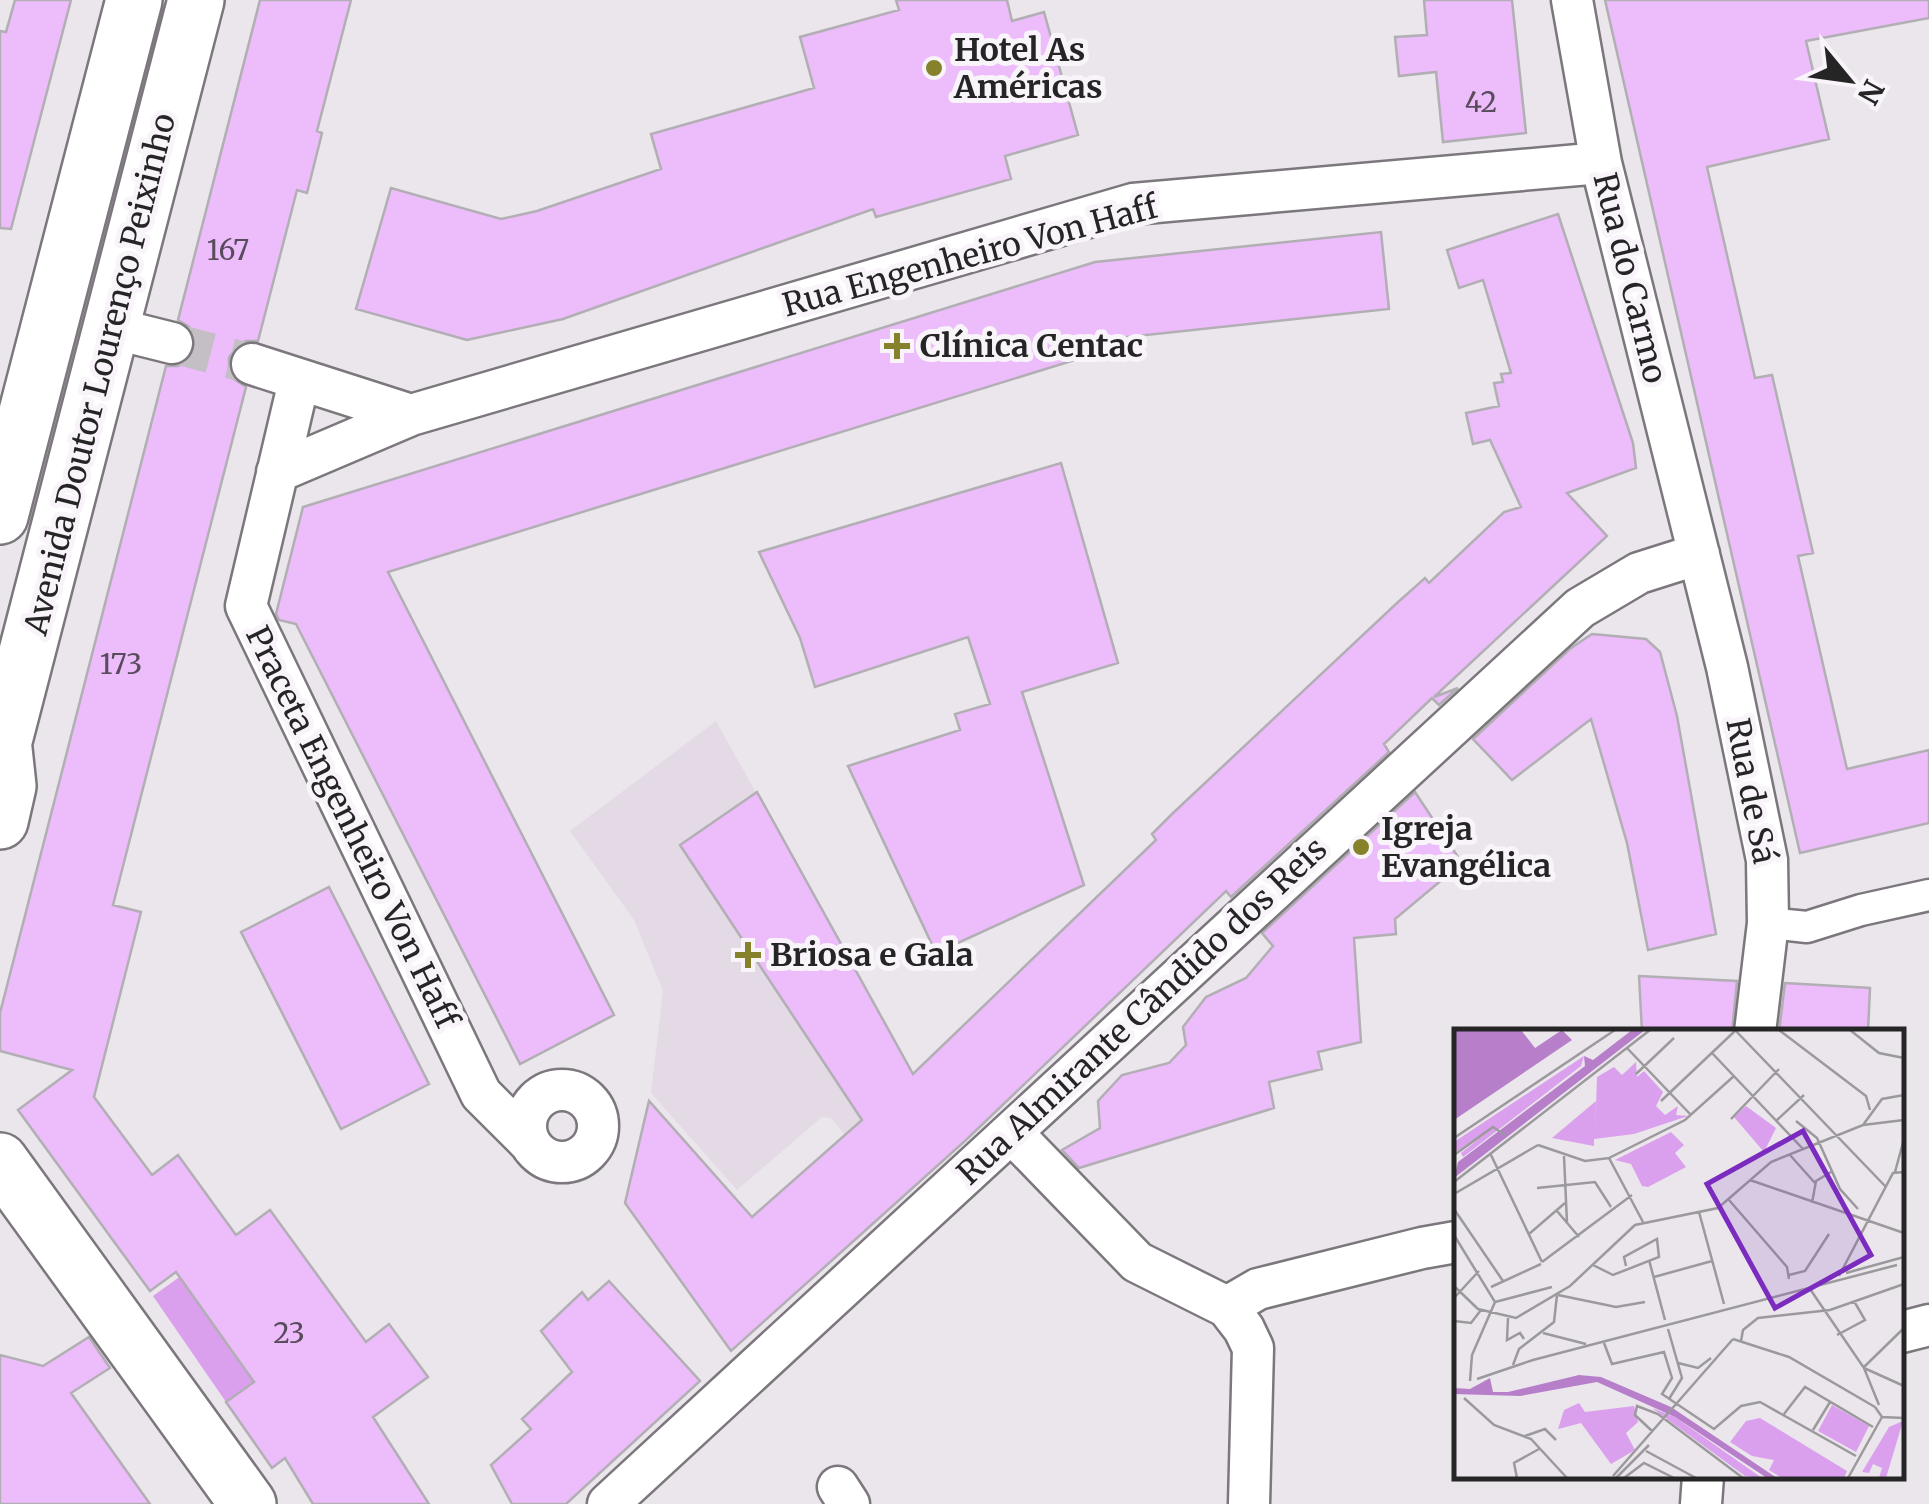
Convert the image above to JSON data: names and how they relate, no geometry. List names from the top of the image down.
{
  "streets": {
    "main road": ["Avenida Doutor Lourenço Peixinho"],
    "street": [
      "Rua Engenheiro Von Haff",
      "Rua do Carmo",
      "Rua de Sá",
      "Praceta Engenheiro Von Haff",
      "Rua Almirante Cândido dos Reis"
    ]
  },
  "crossings": [
    ["Rua Engenheiro Von Haff", "Rua do Carmo"],
    ["Rua Engenheiro Von Haff", "Praceta Engenheiro Von Haff"],
    ["Rua do Carmo", "Rua de Sá"],
    ["Rua do Carmo", "Rua Almirante Cândido dos Reis"],
    ["Rua de Sá", "Rua Almirante Cândido dos Reis"]
  ],
  "places": {
    "other": ["Hotel As Américas", "Igreja Evangélica"],
    "health": ["Clínica Centac", "Briosa e Gala"]
  },
  "house_numbers": [
    "42",
    "167",
    "173",
    "23"
  ],
  "north": "bottom right"
}
